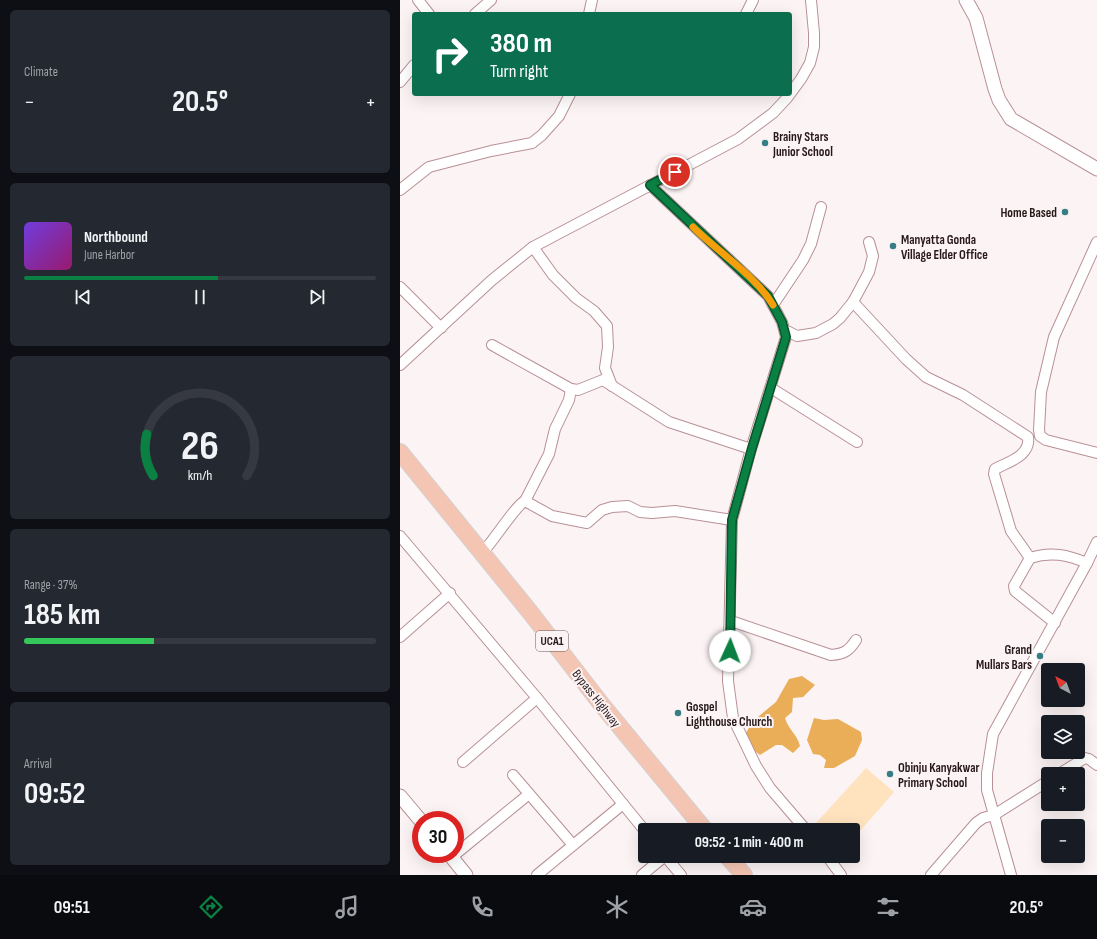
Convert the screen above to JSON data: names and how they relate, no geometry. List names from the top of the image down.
{
  "streets": {
    "main road": ["UCA1", "Bypass Highway"]
  },
  "places": [
    "Brainy Stars Junior School",
    "Home Based",
    "Manyatta Gonda Village Elder Office",
    "Grand Mullars Bars",
    "Gospel Lighthouse Church",
    "Obinju Kanyakwar Primary School"
  ],
  "north": "top left",
  "page": {
    "tile": [
      "Climate",
      ["Range · 37%", "185 km"],
      ["Arrival", "09:52"]
    ],
    "turn": ["380 m", "Turn right"],
    "heat": ["−", "20.5°", "+"],
    "song": ["Northbound", "June Harbor"],
    "map_buttons": ["+", "−"],
    "limit": "30",
    "trip": "09:52 · 1 min · 400 m",
    "tabs": ["09:51", "20.5°"],
    "gauge": ["26", "km/h"]
  }
}
